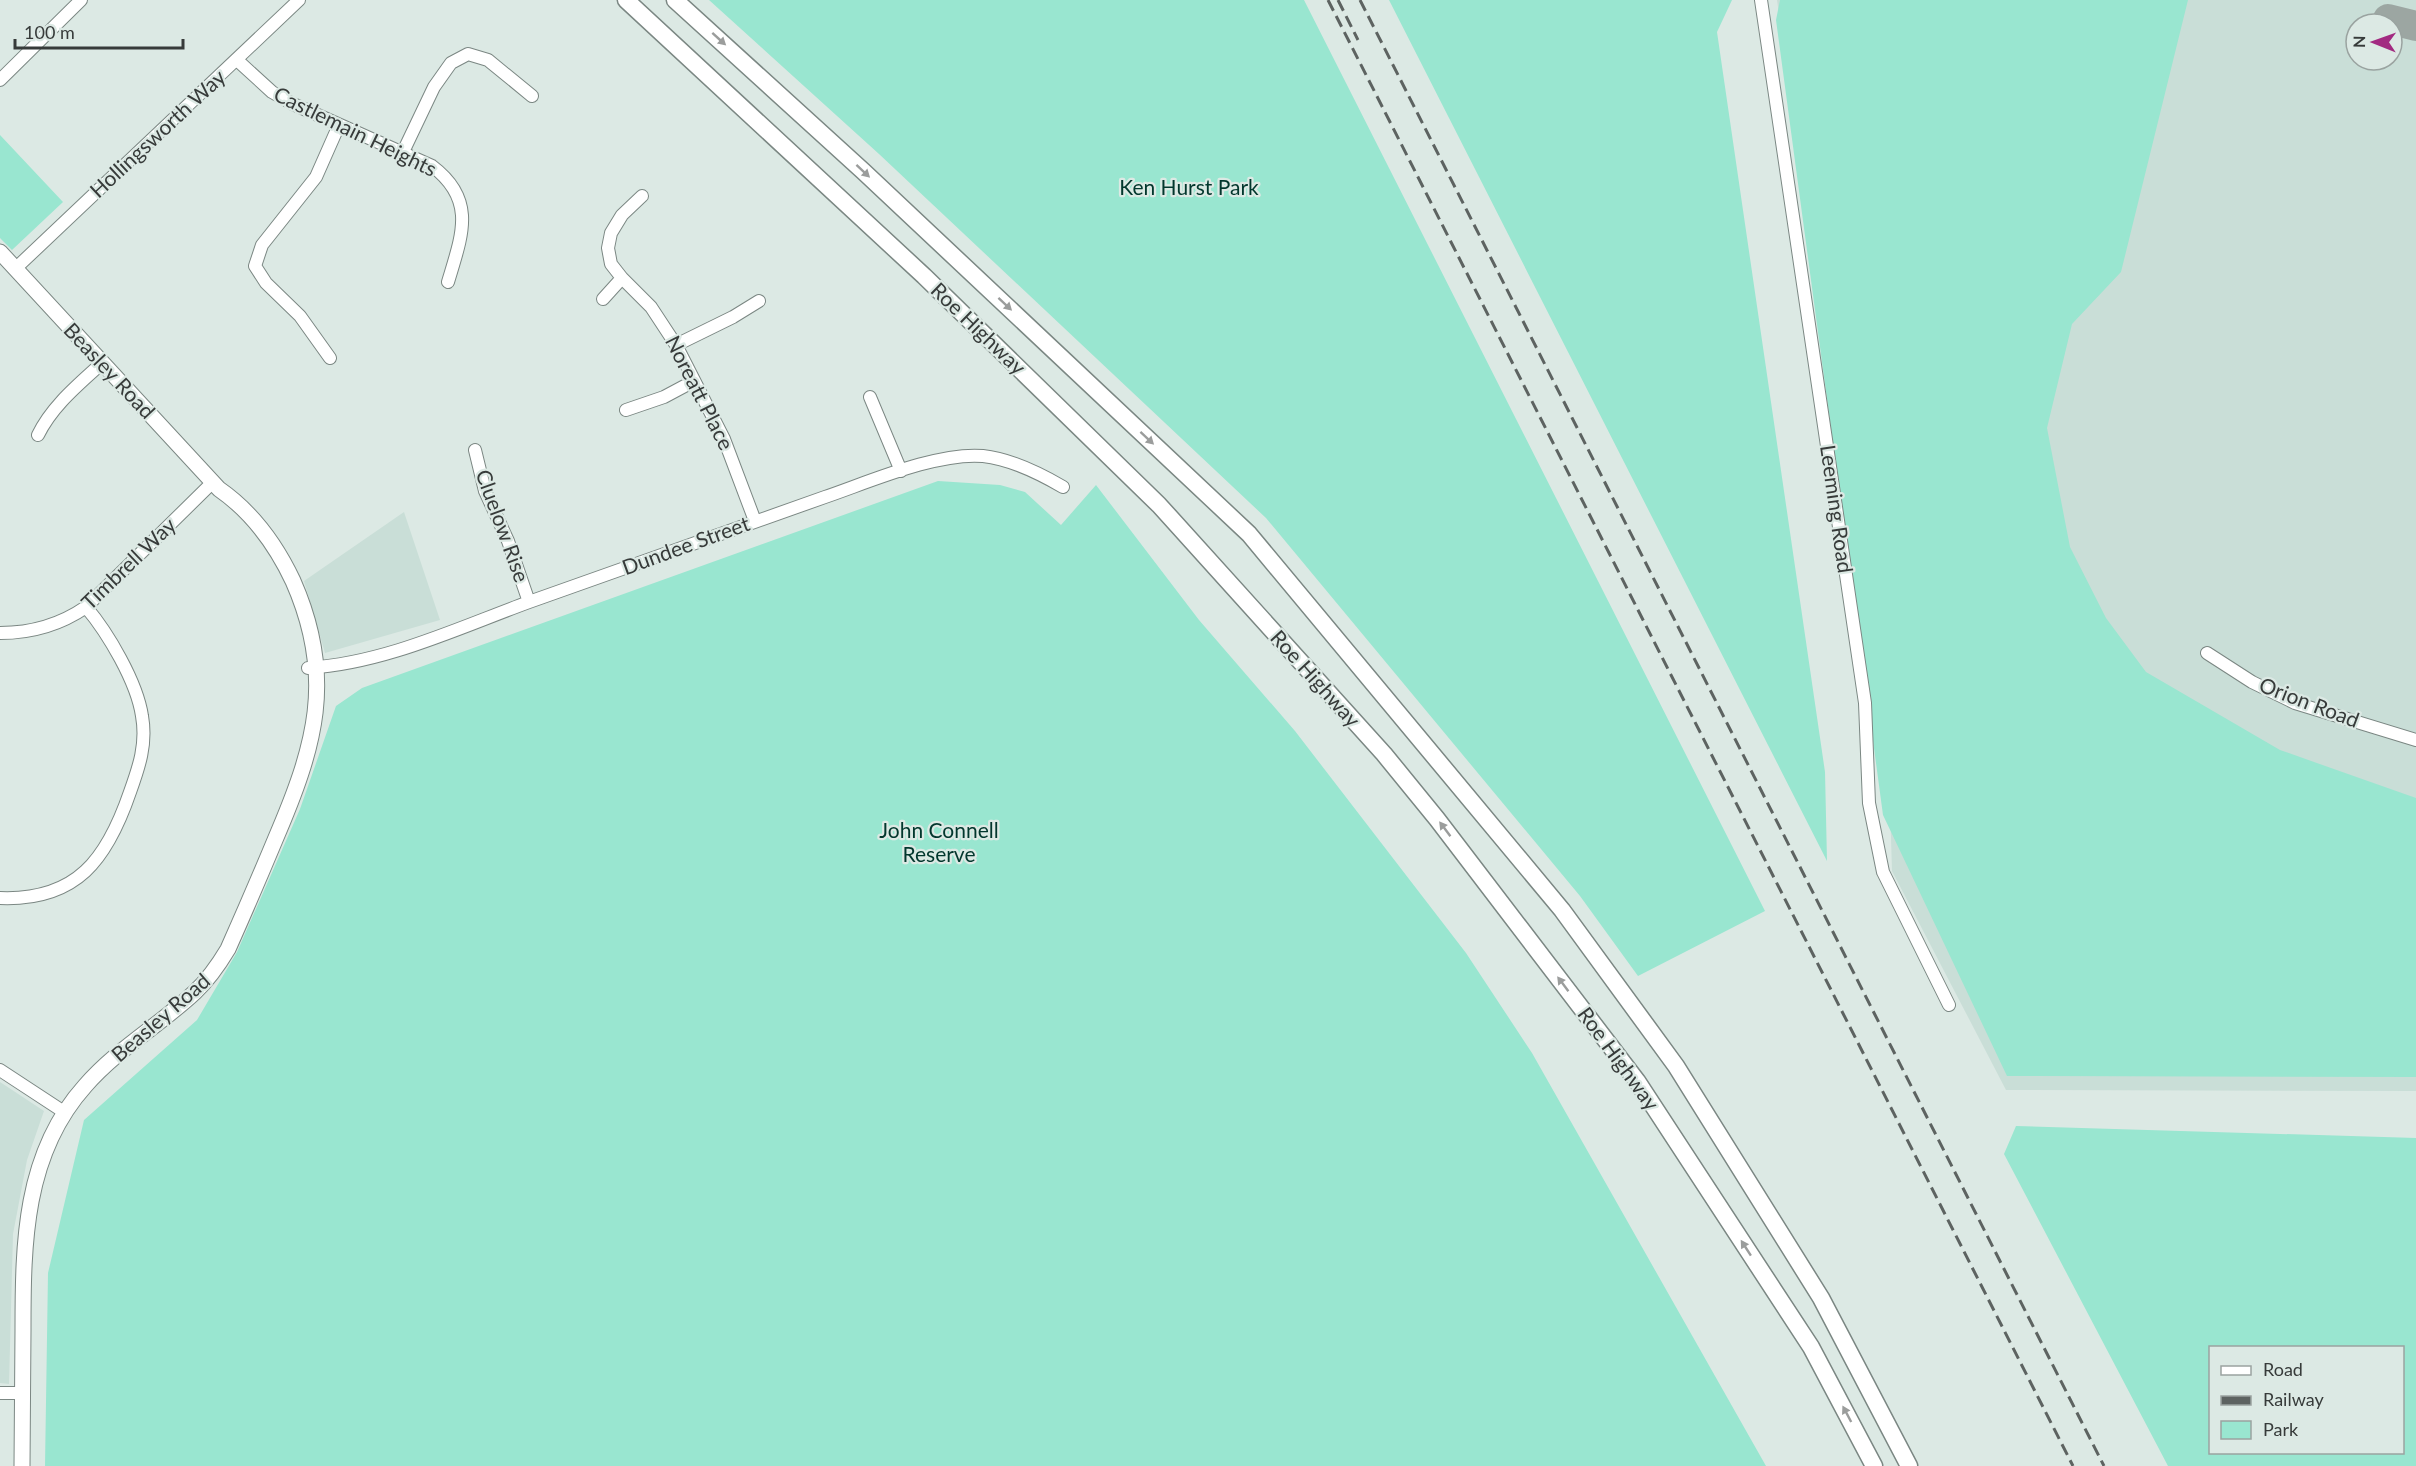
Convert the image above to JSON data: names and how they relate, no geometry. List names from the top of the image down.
{
  "streets": {
    "highway": ["Roe Highway"],
    "main road": ["Beasley Road"],
    "street": [
      "Castlemain Heights",
      "Hollingsworth Way",
      "Noreatt Place",
      "Leeming Road",
      "Cluelow Rise",
      "Dundee Street",
      "Timbrell Way",
      "Orion Road"
    ]
  },
  "crossings": [
    ["Castlemain Heights", "Hollingsworth Way"],
    ["Hollingsworth Way", "Beasley Road"],
    ["Beasley Road", "Dundee Street"],
    ["Beasley Road", "Timbrell Way"],
    ["Noreatt Place", "Dundee Street"],
    ["Cluelow Rise", "Dundee Street"]
  ],
  "parks": ["Ken Hurst Park", "John Connell Reserve"],
  "legend": ["Road", "Railway", "Park"],
  "scale_bar": "100 m",
  "north": "left"
}
